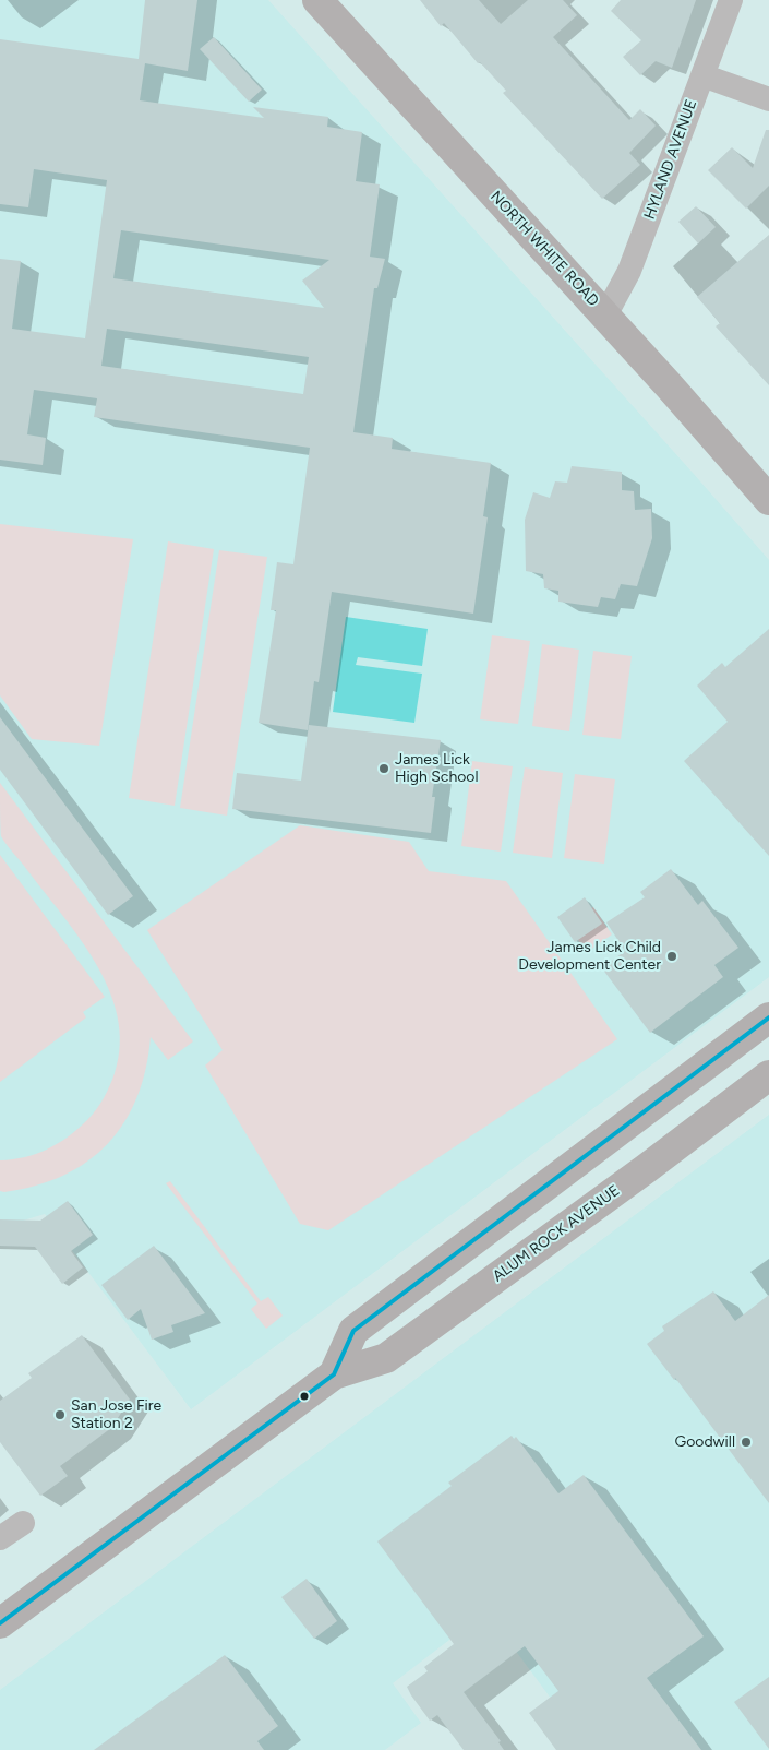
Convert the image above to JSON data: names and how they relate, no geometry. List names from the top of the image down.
{
  "streets": {
    "main road": ["NORTH WHITE ROAD", "ALUM ROCK AVENUE"],
    "street": ["HYLAND AVENUE"]
  },
  "crossings": [
    ["HYLAND AVENUE", "NORTH WHITE ROAD"]
  ],
  "places": [
    "James Lick High School",
    "James Lick Child Development Center",
    "San Jose Fire Station 2",
    "Goodwill"
  ]
}
